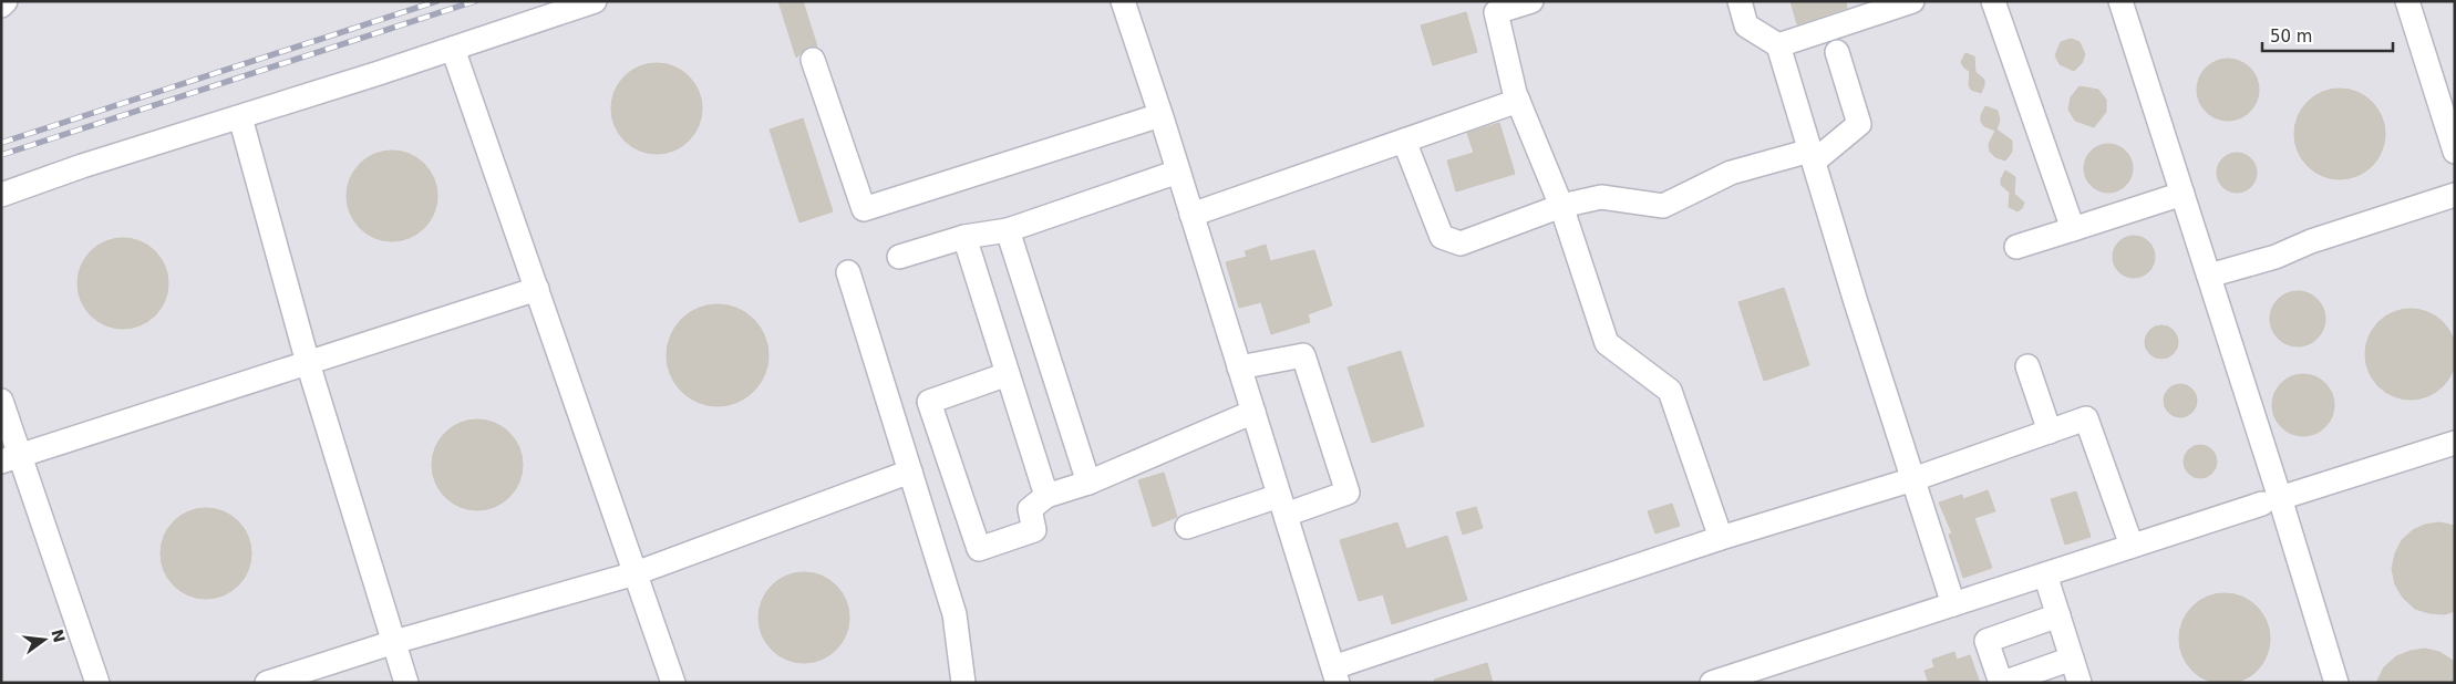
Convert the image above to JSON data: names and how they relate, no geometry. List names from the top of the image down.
{
  "scale_bar": "50 m",
  "north": "right"
}
